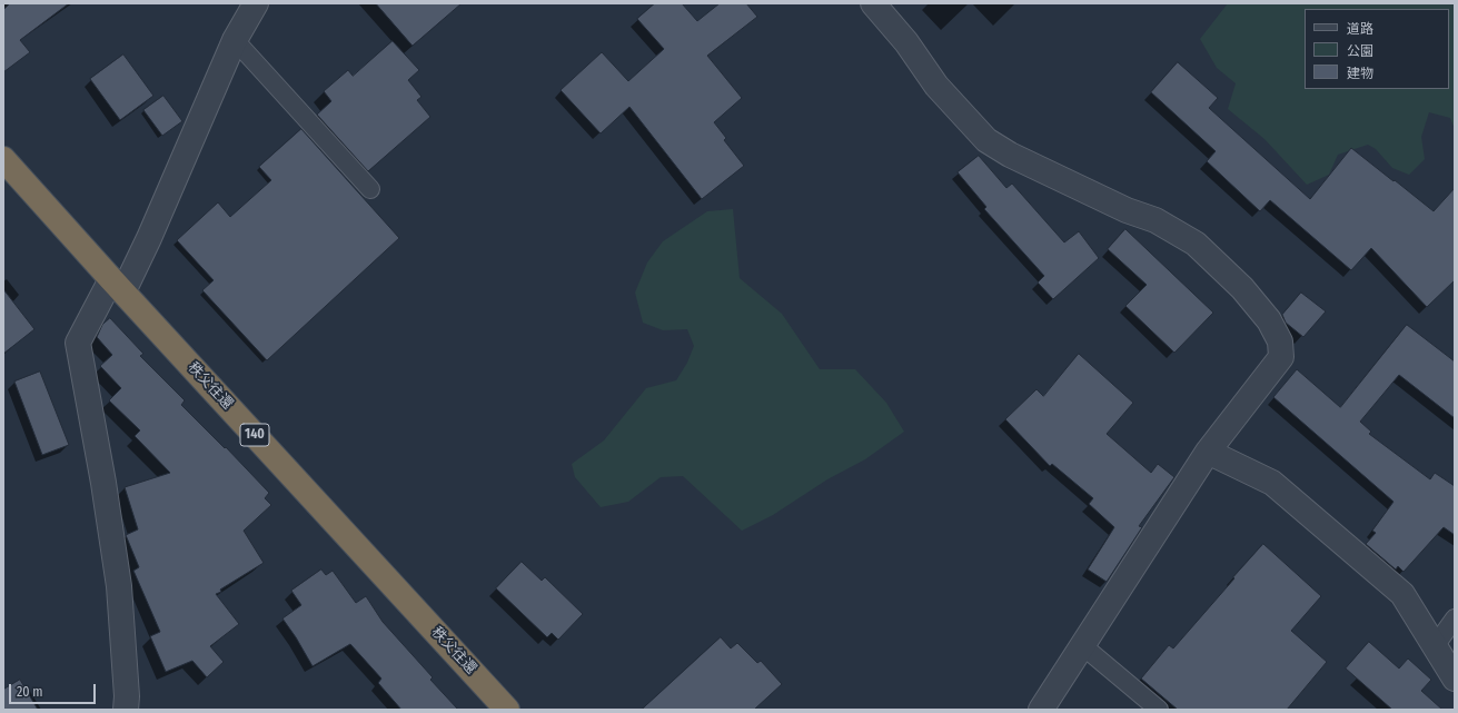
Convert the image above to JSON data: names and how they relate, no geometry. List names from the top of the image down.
{
  "streets": {
    "highway": ["秩父往還", "140"]
  },
  "legend": ["道路", "公園", "建物"],
  "scale_bar": "20 m"
}
